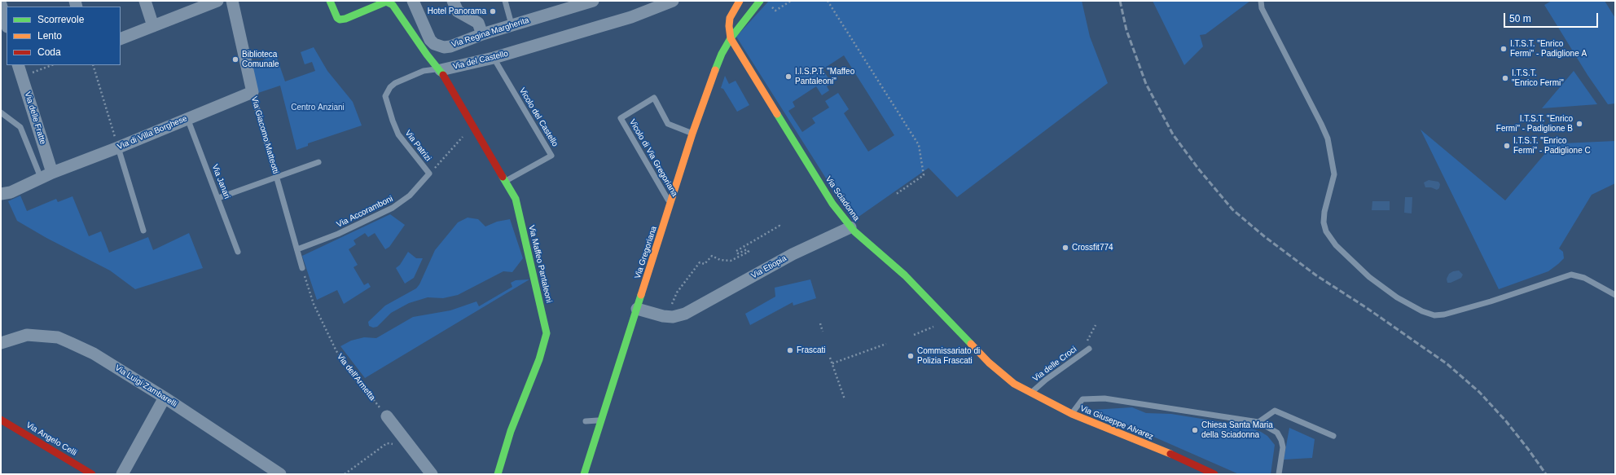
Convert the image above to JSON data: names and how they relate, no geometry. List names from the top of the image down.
{
  "streets": {
    "street": [
      "Via Regina Margherita",
      "Via del Castello",
      "Via delle Fratte",
      "Via di Villa Borghese",
      "Via Giacomo Matteotti",
      "Via Sciadonna",
      "Via Gregoriana",
      "Via Maffeo Pantaleoni",
      "Via Etiopia",
      "Via Luigi Zambarelli",
      "Via Giuseppe Alvarez",
      "Via Angelo Celli"
    ],
    "lane": [
      "Vicolo del Castello",
      "Via Patrizi",
      "Vicolo di Via Gregoriana",
      "Via Janari",
      "Via Accoramboni",
      "Via delle Croci"
    ],
    "path": ["Via dell'Armetta"]
  },
  "crossings": [
    ["Via del Castello", "Vicolo del Castello"],
    ["Via del Castello", "Via Patrizi"],
    ["Via del Castello", "Via Maffeo Pantaleoni"],
    ["Vicolo del Castello", "Via Maffeo Pantaleoni"],
    ["Via delle Fratte", "Via di Villa Borghese"],
    ["Via di Villa Borghese", "Via Giacomo Matteotti"],
    ["Via di Villa Borghese", "Via Janari"],
    ["Via Giacomo Matteotti", "Via Accoramboni"],
    ["Via Giacomo Matteotti", "Via dell'Armetta"],
    ["Via Patrizi", "Via Accoramboni"],
    ["Via Patrizi", "Via Maffeo Pantaleoni"],
    ["Vicolo di Via Gregoriana", "Via Gregoriana"],
    ["Via Sciadonna", "Via Gregoriana"],
    ["Via Sciadonna", "Via Etiopia"],
    ["Via Sciadonna", "Via Giuseppe Alvarez"],
    ["Via Gregoriana", "Via Etiopia"],
    ["Via delle Croci", "Via Giuseppe Alvarez"]
  ],
  "parks": ["Centro Anziani"],
  "places": [
    "Hotel Panorama",
    "I.T.S.T. \"Enrico Fermi\" - Padiglione A",
    "Biblioteca Comunale",
    "I.I.S.P.T. \"Maffeo Pantaleoni\"",
    "I.T.S.T. \"Enrico Fermi\"",
    "I.T.S.T. \"Enrico Fermi\" - Padiglione B",
    "I.T.S.T. \"Enrico Fermi\" - Padiglione C",
    "Crossfit774",
    "Frascati",
    "Commissariato di Polizia Frascati",
    "Chiesa Santa Maria della Sciadonna"
  ],
  "legend": ["Scorrevole", "Lento", "Coda"],
  "scale_bar": "50 m"
}
